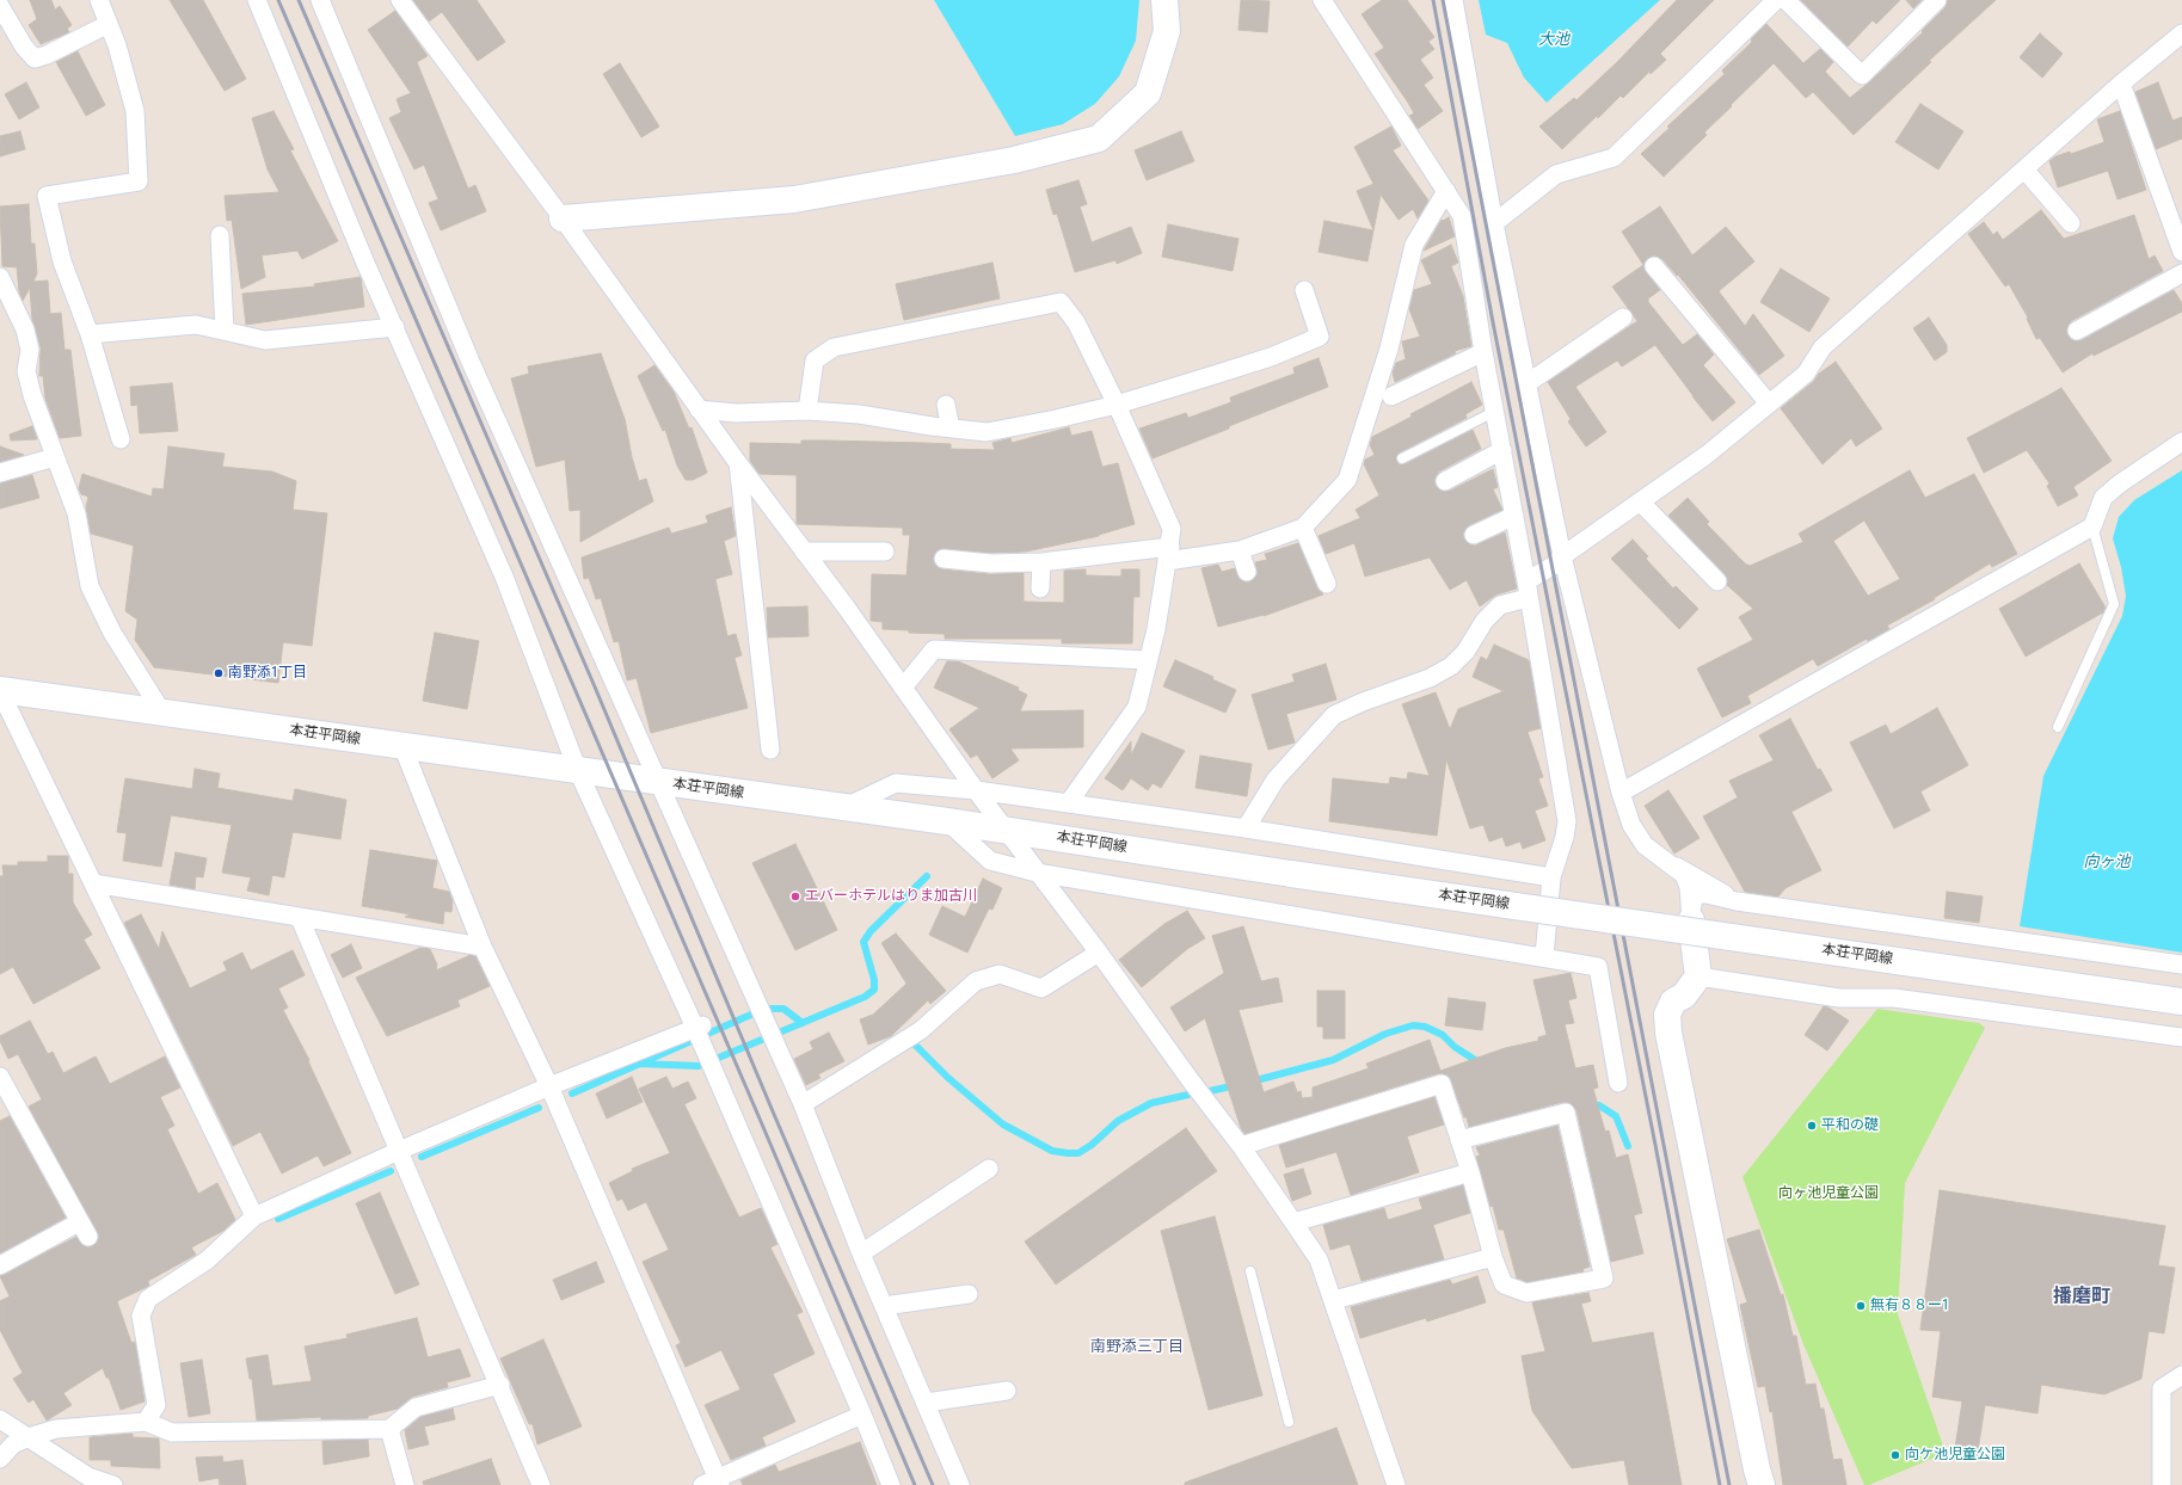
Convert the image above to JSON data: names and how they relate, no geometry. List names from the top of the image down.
{
  "streets": {
    "main road": ["本荘平岡線"]
  },
  "districts": ["播磨町", "南野添三丁目"],
  "water": ["大池", "向ヶ池"],
  "parks": ["向ヶ池児童公園"],
  "places": [
    "南野添1丁目",
    "エバーホテルはりま加古川",
    "平和の礎",
    "無有８８ー1",
    "向ケ池児童公園"
  ]
}
